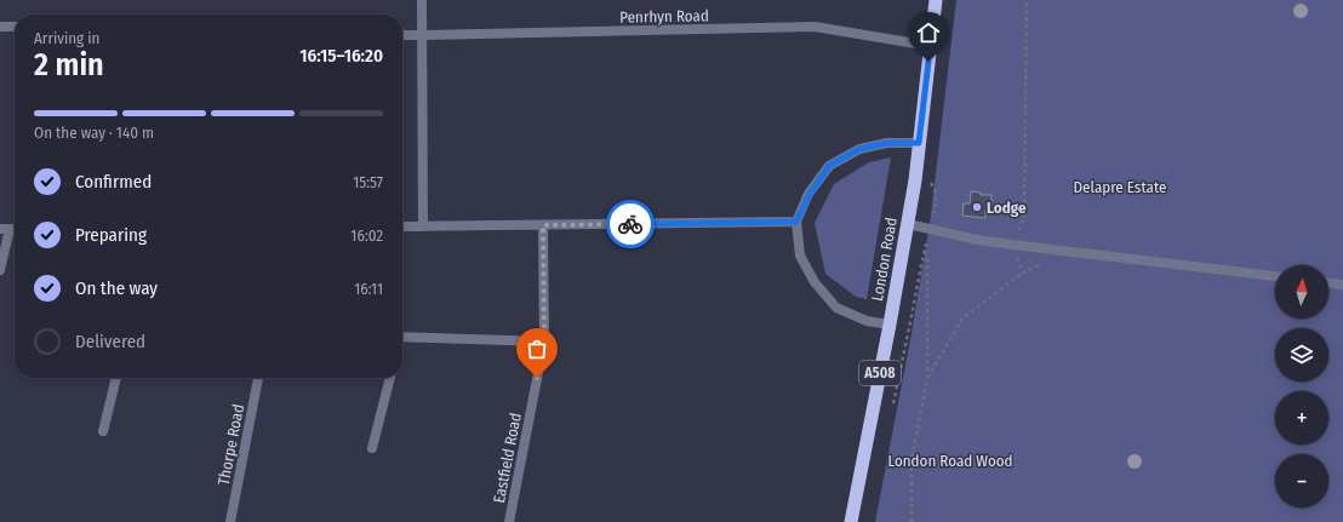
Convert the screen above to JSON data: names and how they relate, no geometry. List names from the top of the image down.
{
  "streets": {
    "highway": ["London Road", "A508"],
    "street": ["Penrhyn Road", "Thorpe Road", "Eastfield Road"]
  },
  "crossings": [
    ["Penrhyn Road", "London Road"]
  ],
  "parks": ["Delapre Estate", "London Road Wood"],
  "places": ["Lodge"],
  "north": "top",
  "page": {
    "heading": ["2 min", "Arriving in", "16:15–16:20"],
    "bar": "On the way · 140 m",
    "list": [
      ["Confirmed", "15:57"],
      ["Preparing", "16:02"],
      ["On the way", "16:11"],
      "Delivered"
    ],
    "map_buttons": ["+", "−"]
  }
}
